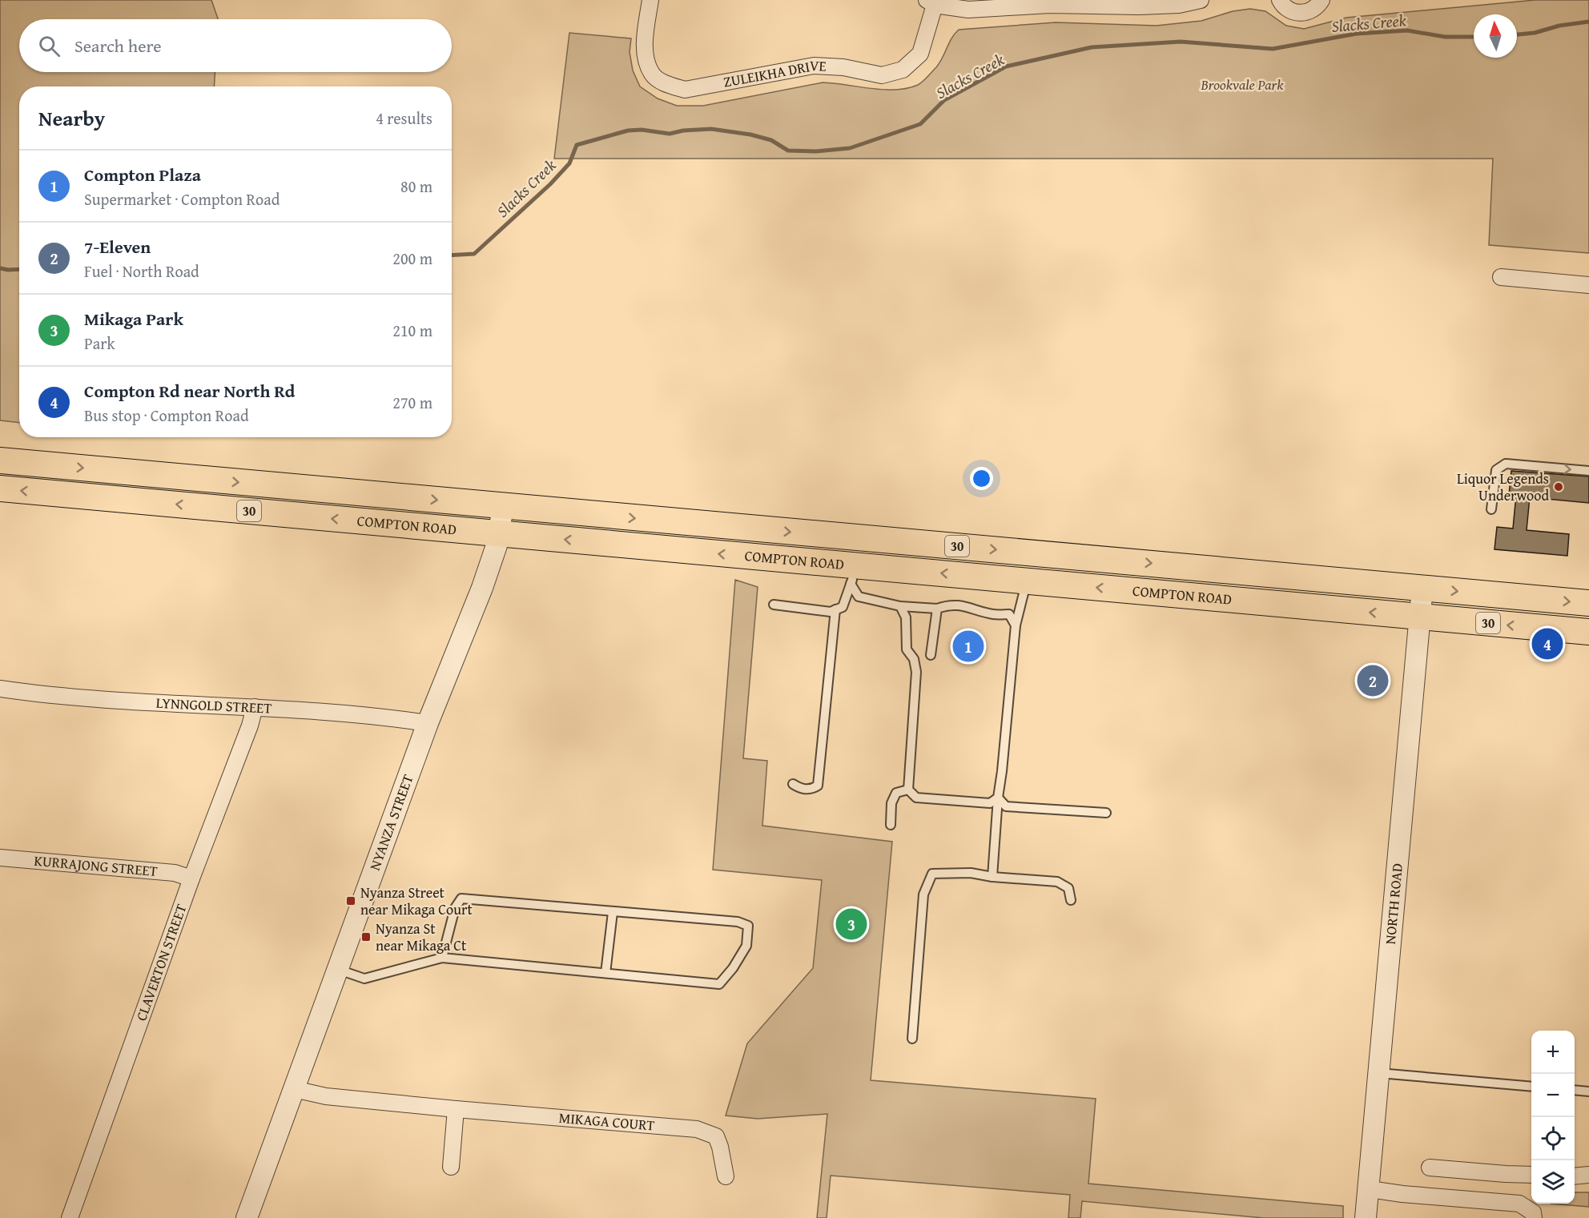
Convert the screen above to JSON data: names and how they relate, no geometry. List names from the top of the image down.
{
  "streets": {
    "main road": ["30", "COMPTON ROAD"],
    "street": [
      "ZULEIKHA DRIVE",
      "LYNNGOLD STREET",
      "NYANZA STREET",
      "KURRAJONG STREET",
      "NORTH ROAD",
      "CLAVERTON STREET",
      "MIKAGA COURT"
    ]
  },
  "crossings": [
    ["COMPTON ROAD", "NYANZA STREET"],
    ["COMPTON ROAD", "NORTH ROAD"],
    ["LYNNGOLD STREET", "NYANZA STREET"],
    ["LYNNGOLD STREET", "CLAVERTON STREET"],
    ["NYANZA STREET", "MIKAGA COURT"],
    ["KURRAJONG STREET", "CLAVERTON STREET"]
  ],
  "water": ["Slacks Creek"],
  "parks": ["Brookvale Park"],
  "places": {
    "other": ["Liquor Legends Underwood"],
    "transit": ["Nyanza Street near Mikaga Court", "Nyanza St near Mikaga Ct"]
  },
  "north": "top",
  "page": {
    "search": "Search here",
    "heading": ["Nearby", "4 results"],
    "list": [
      {
        "mark": "1",
        "name": "Compton Plaza",
        "note": "Supermarket · Compton Road",
        "value": "80 m"
      },
      {
        "mark": "2",
        "name": "7-Eleven",
        "note": "Fuel · North Road",
        "value": "200 m"
      },
      {
        "mark": "3",
        "name": "Mikaga Park",
        "note": "Park",
        "value": "210 m"
      },
      {
        "mark": "4",
        "name": "Compton Rd near North Rd",
        "note": "Bus stop · Compton Road",
        "value": "270 m"
      }
    ],
    "pins": [
      "4",
      "1",
      "2",
      "3"
    ],
    "map_buttons": ["+", "−"]
  }
}
